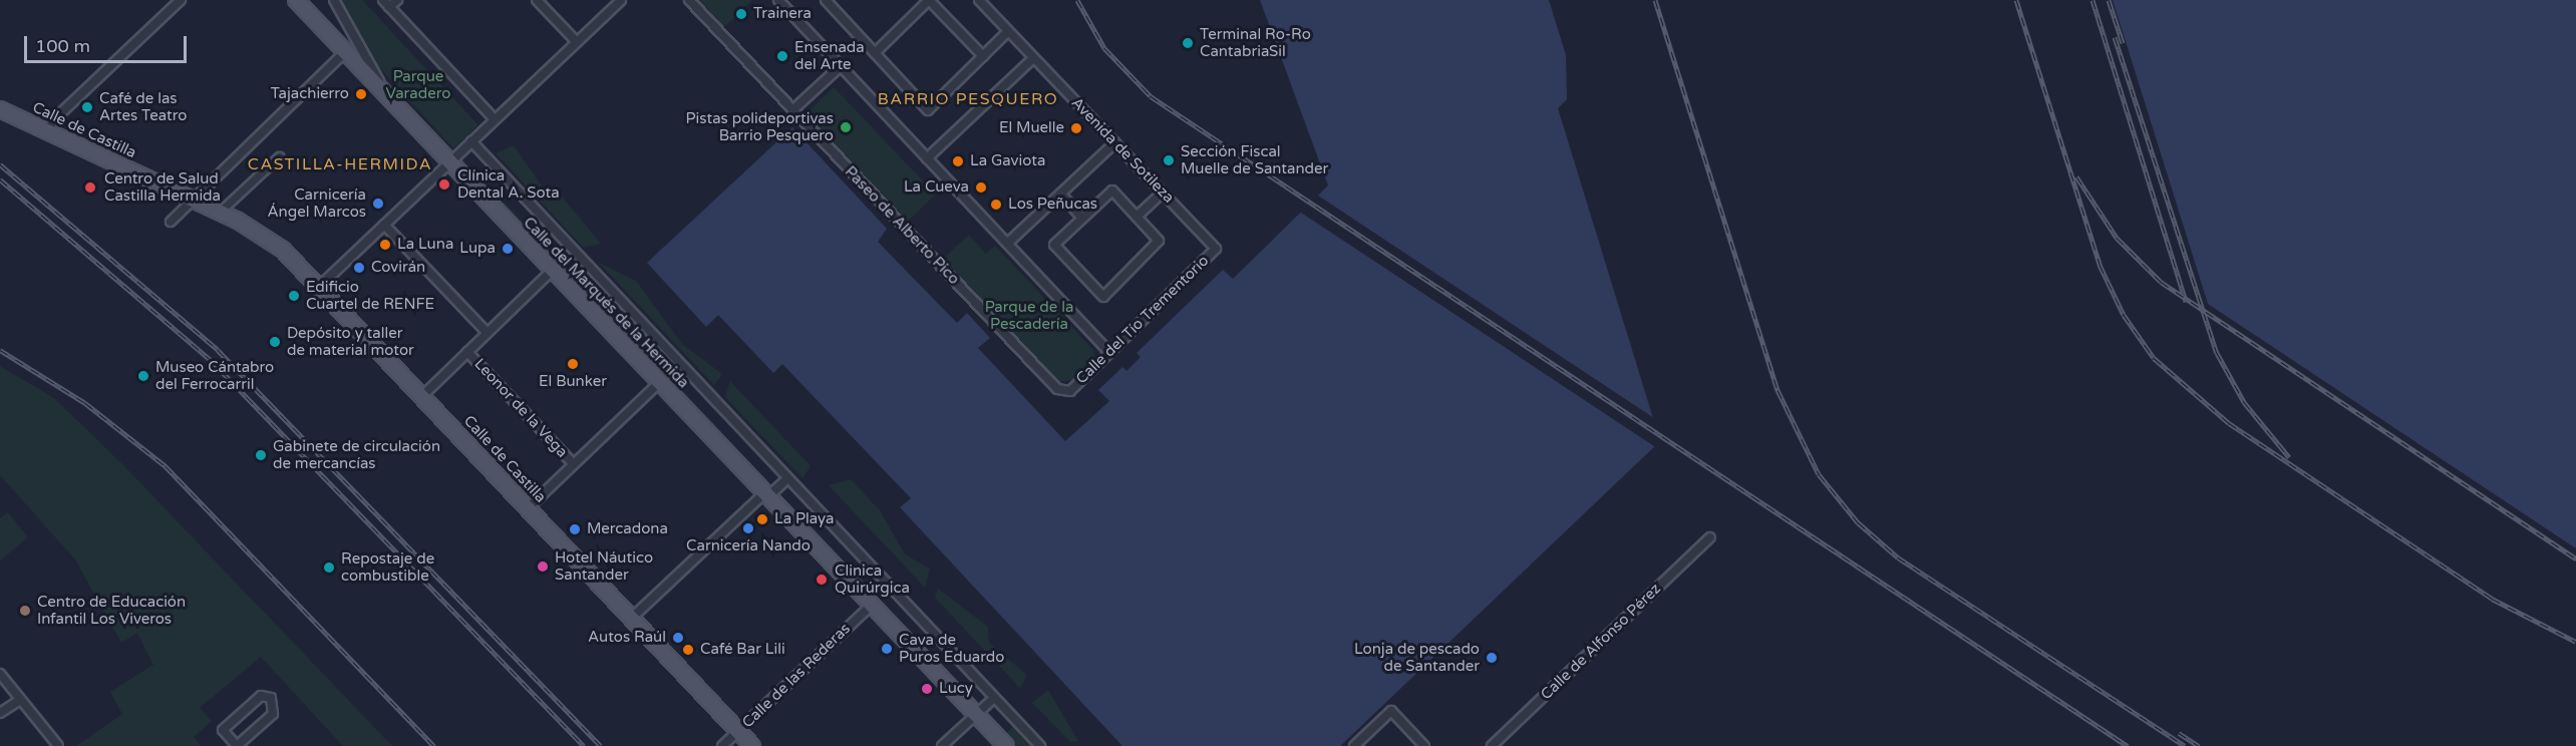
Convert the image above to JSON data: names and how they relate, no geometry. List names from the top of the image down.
{
  "streets": {
    "main road": ["Calle de Castilla", "Calle del Marqués de la Hermida"],
    "street": [
      "Avenida de Sotileza",
      "Paseo de Alberto Pico",
      "Calle del Tío Trementorio",
      "Leonor de la Vega",
      "Calle de Alfonso Pérez",
      "Calle de las Rederas"
    ]
  },
  "crossings": [
    ["Calle de Castilla", "Calle de las Rederas"],
    ["Avenida de Sotileza", "Calle del Tío Trementorio"],
    ["Paseo de Alberto Pico", "Calle del Tío Trementorio"],
    ["Calle del Marqués de la Hermida", "Calle de las Rederas"]
  ],
  "districts": ["BARRIO PESQUERO", "CASTILLA-HERMIDA"],
  "parks": ["Parque Varadero", "Parque de la Pescadería"],
  "places": [
    "Trainera",
    "Terminal Ro-Ro CantabriaSil",
    "Ensenada del Arte",
    "Tajachierro",
    "Café de las Artes Teatro",
    "Pistas polideportivas Barrio Pesquero",
    "El Muelle",
    "Sección Fiscal Muelle de Santander",
    "La Gaviota",
    "Clínica Dental A. Sota",
    "Centro de Salud Castilla Hermida",
    "La Cueva",
    "Carnicería Ángel Marcos",
    "Los Peñucas",
    "La Luna",
    "Lupa",
    "Covirán",
    "Edificio Cuartel de RENFE",
    "Depósito y taller de material motor",
    "El Bunker",
    "Museo Cántabro del Ferrocarril",
    "Gabinete de circulación de mercancías",
    "La Playa",
    "Carnicería Nando",
    "Mercadona",
    "Hotel Náutico Santander",
    "Repostaje de combustible",
    "Clinica Quirúrgica",
    "Centro de Educación Infantil Los Viveros",
    "Autos Raúl",
    "Cava de Puros Eduardo",
    "Café Bar Lili",
    "Lonja de pescado de Santander",
    "Lucy"
  ],
  "scale_bar": "100 m"
}
